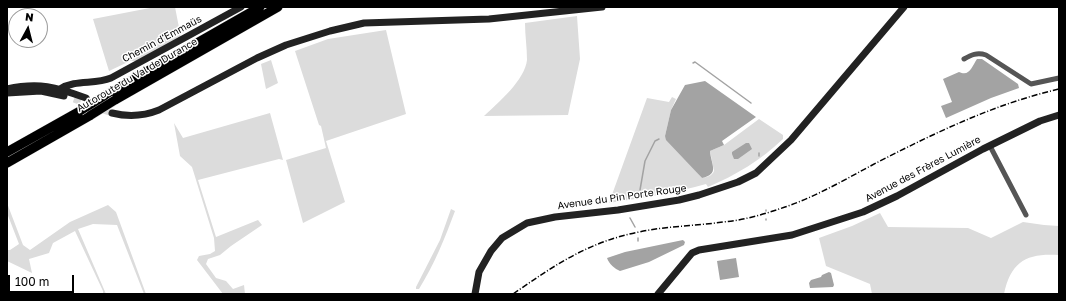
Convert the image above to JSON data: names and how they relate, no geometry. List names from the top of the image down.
{
  "streets": {
    "highway": ["Autoroute du Val de Durance"],
    "main road": ["Chemin d'Emmaüs", "Avenue des Frères Lumière", "Avenue du Pin Porte Rouge"]
  },
  "scale_bar": "100 m",
  "north": "top"
}
